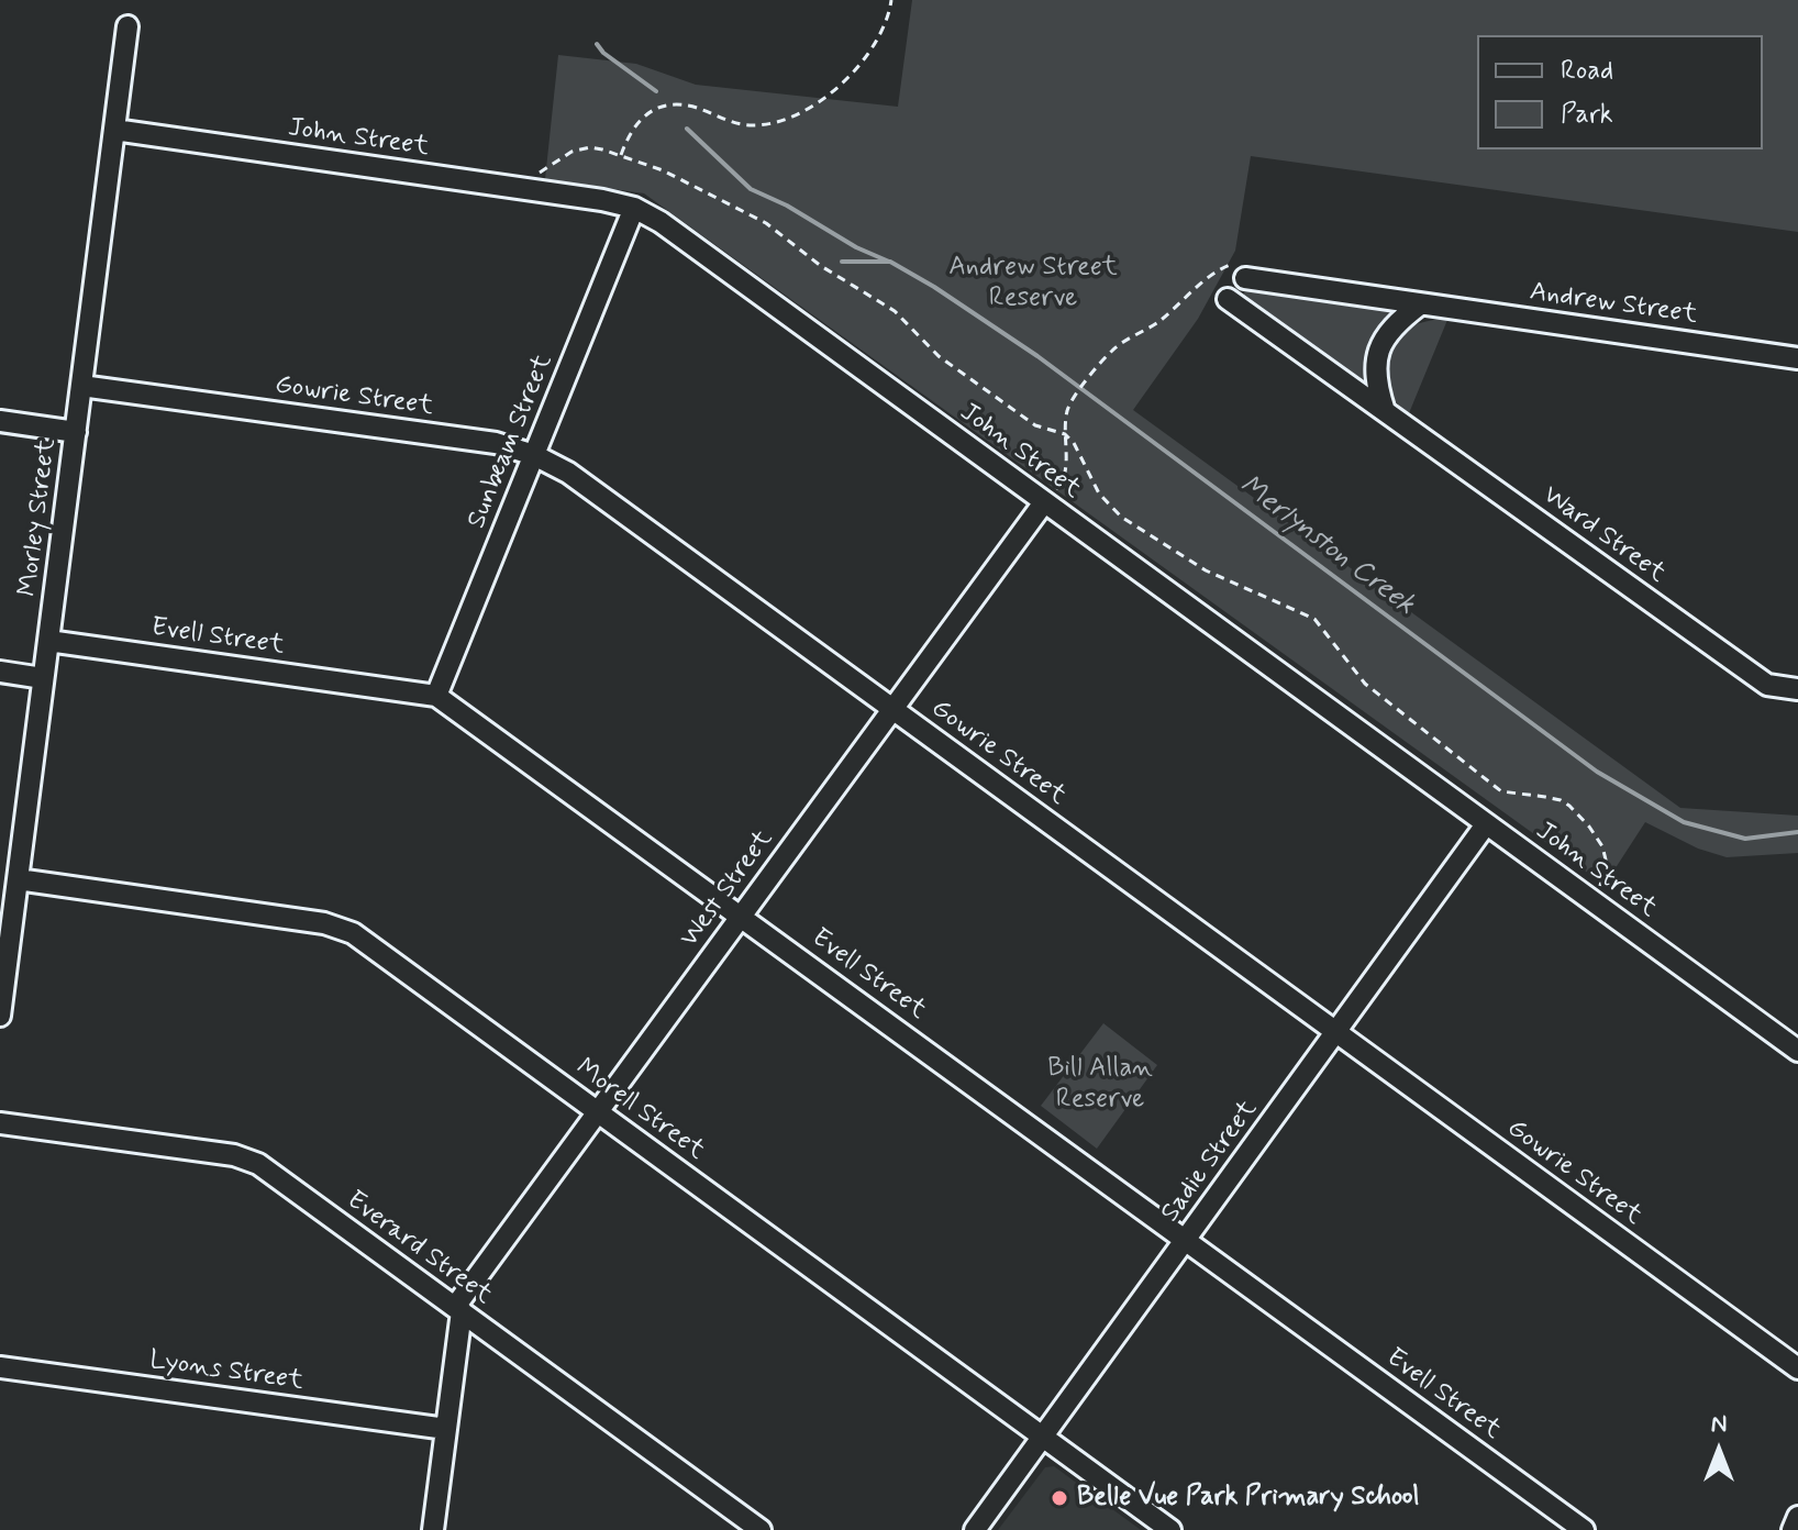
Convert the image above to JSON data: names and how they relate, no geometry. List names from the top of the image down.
{
  "streets": {
    "street": [
      "John Street",
      "Andrew Street",
      "Gowrie Street",
      "Sunbeam Street",
      "Morley Street",
      "Ward Street",
      "Evell Street",
      "West Street",
      "Morell Street",
      "Sadie Street",
      "Everard Street",
      "Lyons Street"
    ]
  },
  "crossings": [
    ["John Street", "Sunbeam Street"],
    ["John Street", "Morley Street"],
    ["John Street", "West Street"],
    ["John Street", "Sadie Street"],
    ["Gowrie Street", "Sunbeam Street"],
    ["Gowrie Street", "Morley Street"],
    ["Gowrie Street", "West Street"],
    ["Gowrie Street", "Sadie Street"],
    ["Sunbeam Street", "Evell Street"],
    ["Morley Street", "Evell Street"],
    ["Morley Street", "Morell Street"],
    ["Evell Street", "West Street"],
    ["Evell Street", "Sadie Street"],
    ["West Street", "Morell Street"],
    ["West Street", "Everard Street"],
    ["West Street", "Lyons Street"],
    ["Morell Street", "Sadie Street"]
  ],
  "water": ["Merlynston Creek"],
  "parks": ["Andrew Street Reserve", "Bill Allan Reserve"],
  "places": ["Belle Vue Park Primary School"],
  "legend": ["Road", "Park"],
  "north": "top"
}
